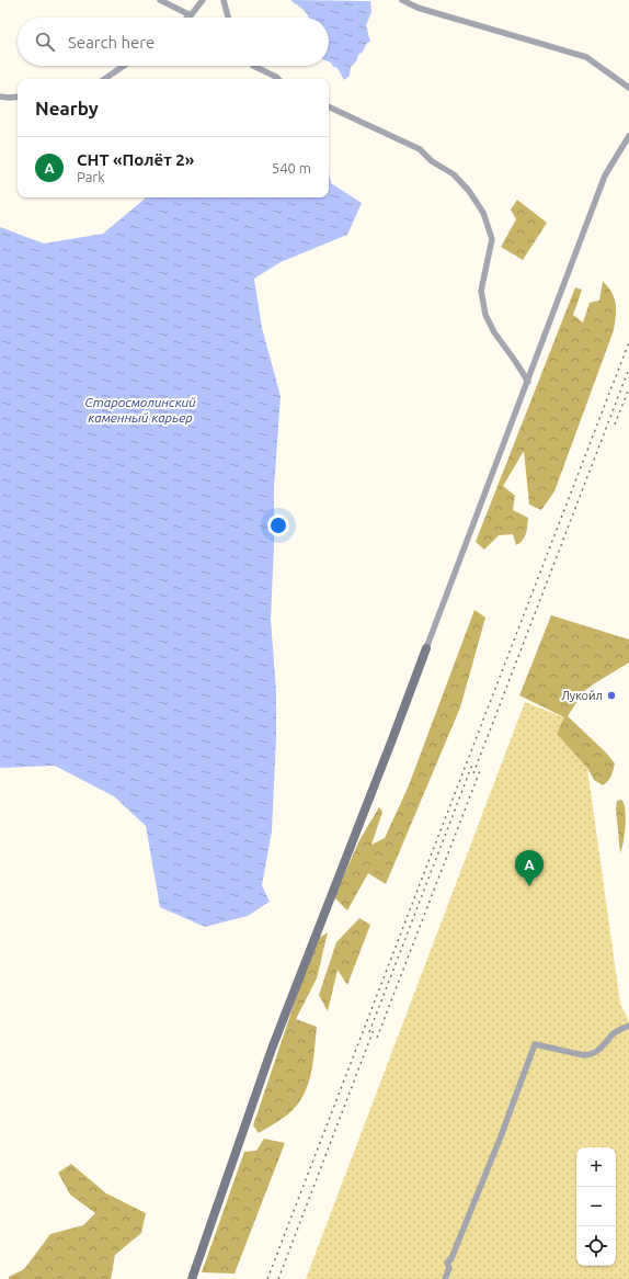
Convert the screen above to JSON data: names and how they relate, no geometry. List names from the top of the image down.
{
  "water": ["Старосмолинский каменный карьер"],
  "places": ["Лукойл"],
  "page": {
    "search": "Search here",
    "heading": "Nearby",
    "list": [
      {
        "mark": "A",
        "name": "СНТ «Полёт 2»",
        "note": "Park",
        "value": "540 m"
      }
    ],
    "pins": "A",
    "map_buttons": ["+", "−"]
  }
}
